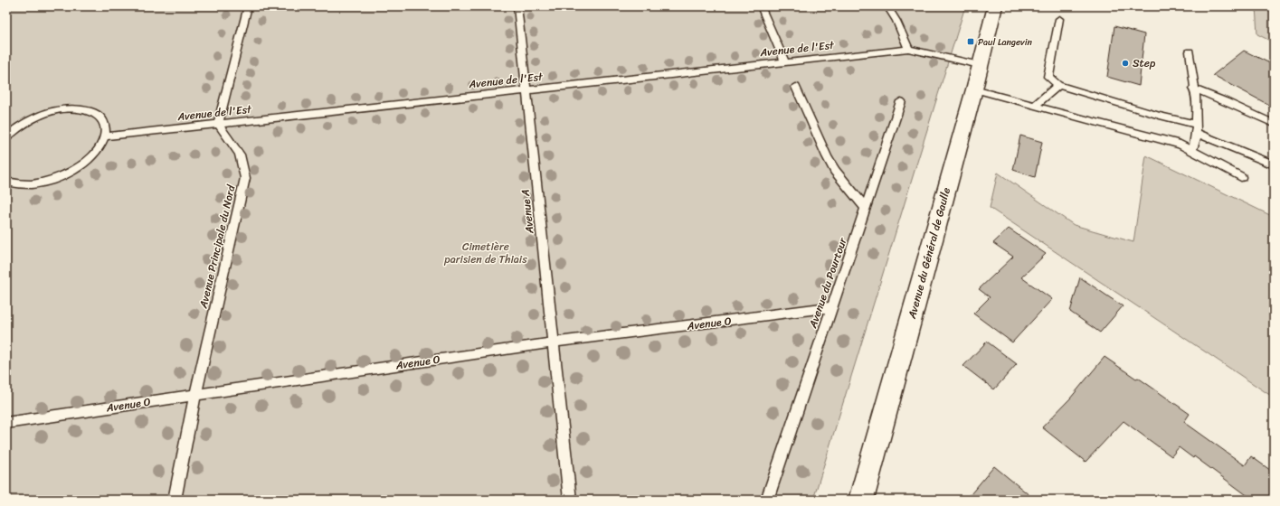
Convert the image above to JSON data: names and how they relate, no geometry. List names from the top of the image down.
{
  "streets": {
    "main road": ["Avenue du Général de Gaulle"],
    "lane": [
      "Avenue de l'Est",
      "Avenue A",
      "Avenue Principale du Nord",
      "Avenue du Pourtour",
      "Avenue O"
    ]
  },
  "crossings": [
    ["Avenue de l'Est", "Avenue A"],
    ["Avenue de l'Est", "Avenue Principale du Nord"],
    ["Avenue de l'Est", "Avenue du Général de Gaulle"],
    ["Avenue A", "Avenue O"],
    ["Avenue Principale du Nord", "Avenue O"],
    ["Avenue du Pourtour", "Avenue O"]
  ],
  "parks": ["Cimetière parisien de Thiais"],
  "places": {
    "transit": ["Paul Langevin"],
    "other": ["Step"]
  }
}
